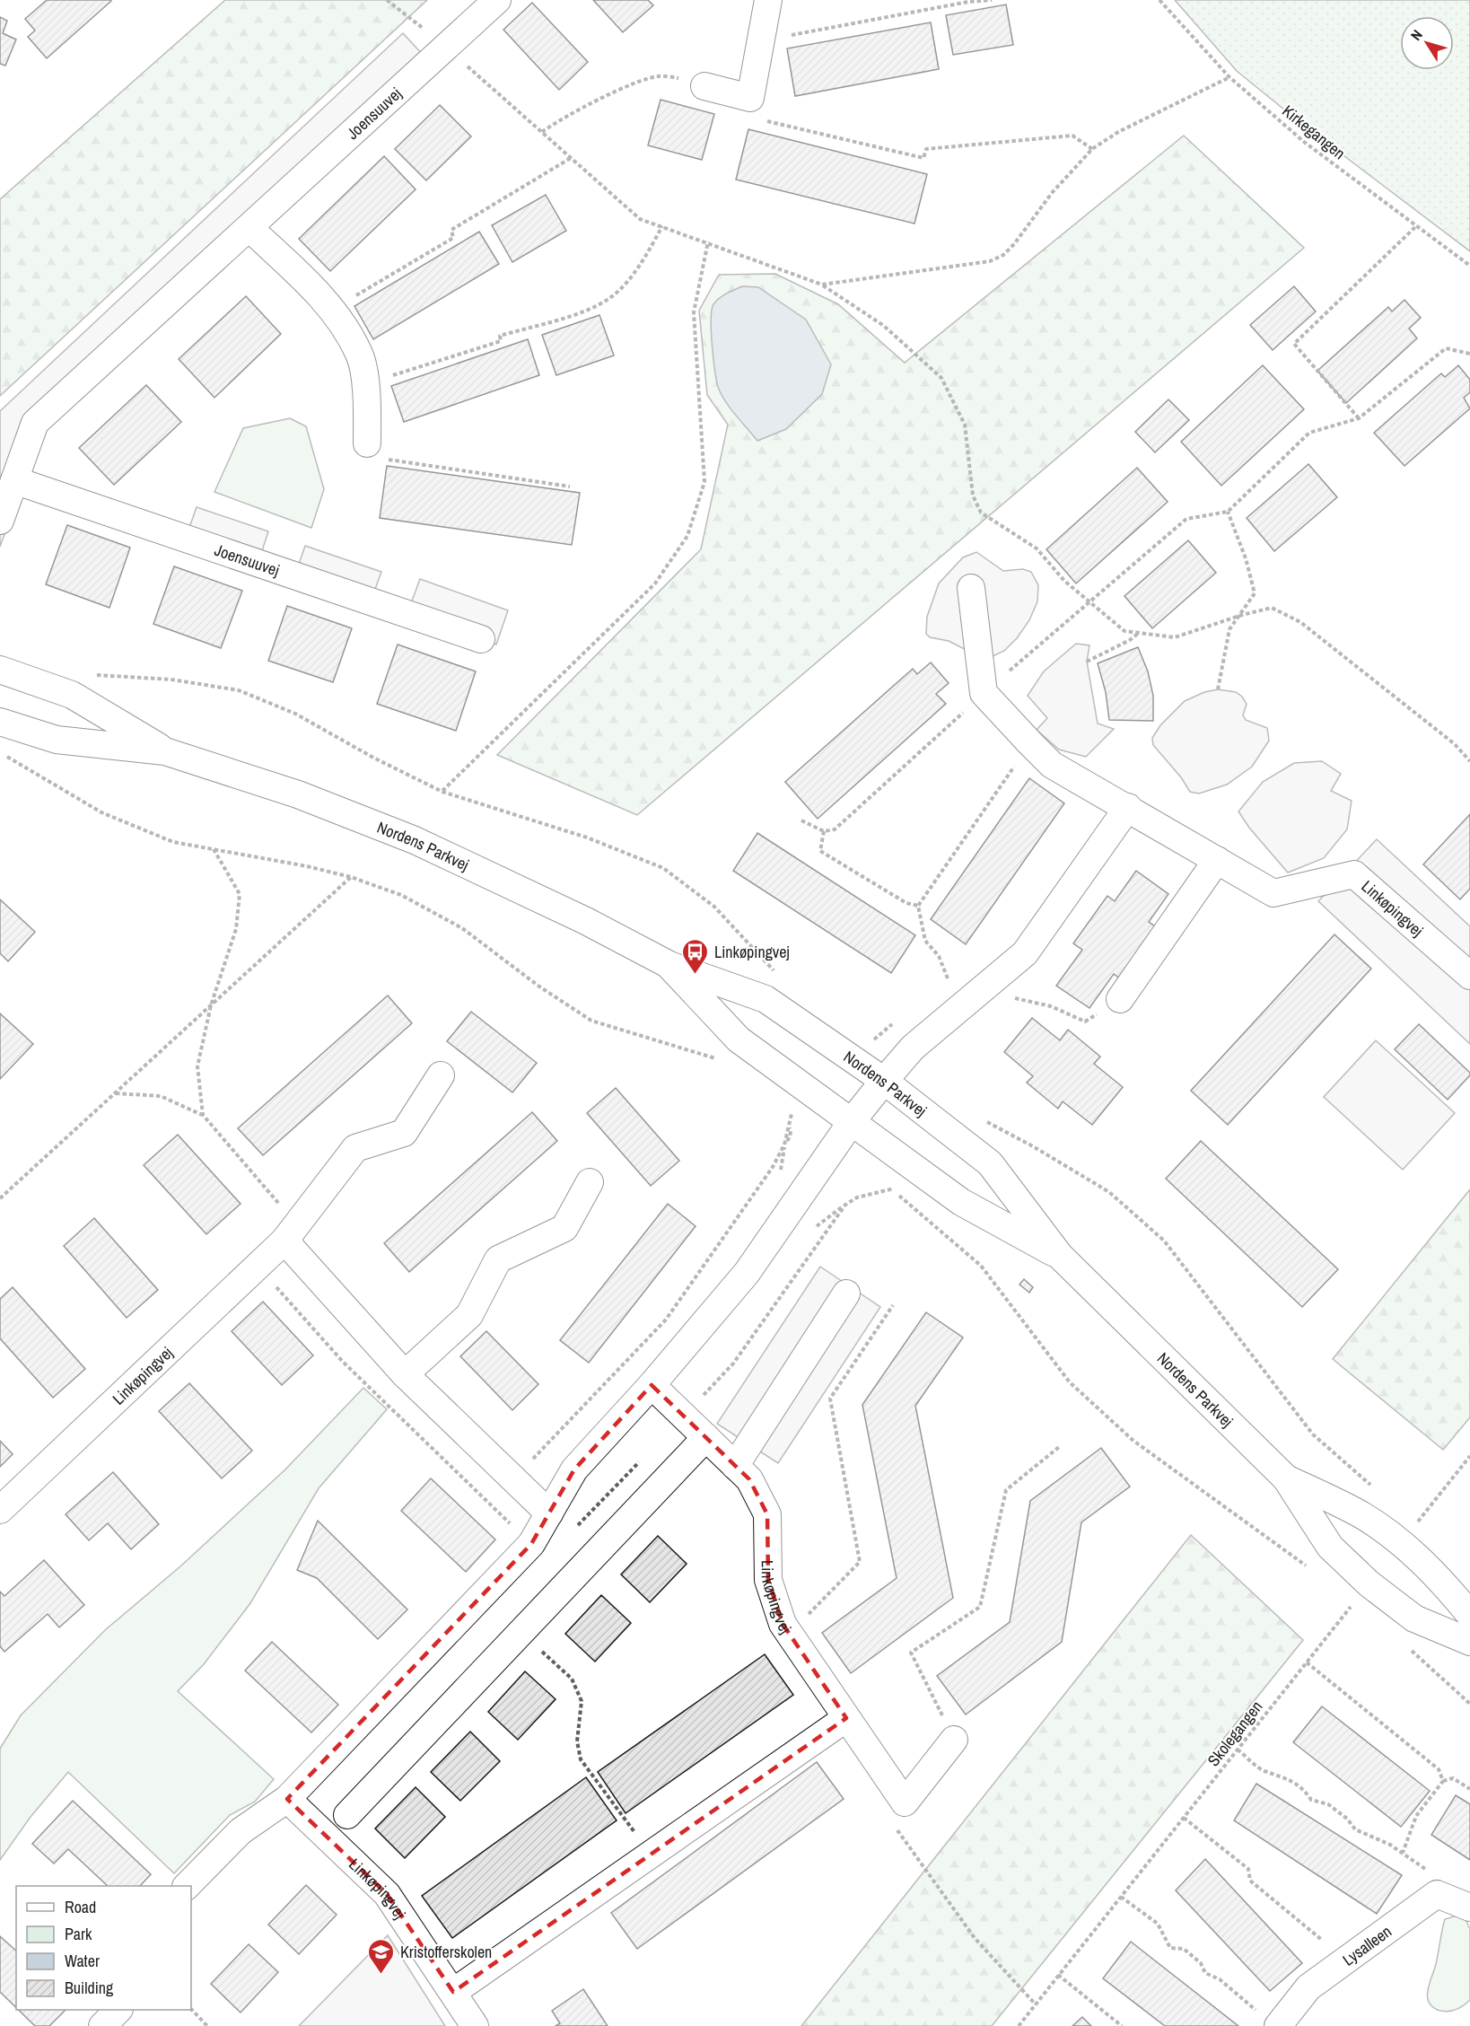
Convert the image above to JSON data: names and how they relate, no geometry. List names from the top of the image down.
{
  "streets": {
    "street": [
      "Joensuuvej",
      "Nordens Parkvej",
      "Linkøpingvej",
      "Lysalleen"
    ],
    "path": ["Kirkegangen", "Skolegangen"]
  },
  "crossings": [
    ["Nordens Parkvej", "Skolegangen"]
  ],
  "places": {
    "bus stop": ["Linkøpingvej"],
    "school or university": ["Kristofferskolen"]
  },
  "legend": [
    "Road",
    "Park",
    "Water",
    "Building"
  ],
  "north": "top left"
}
